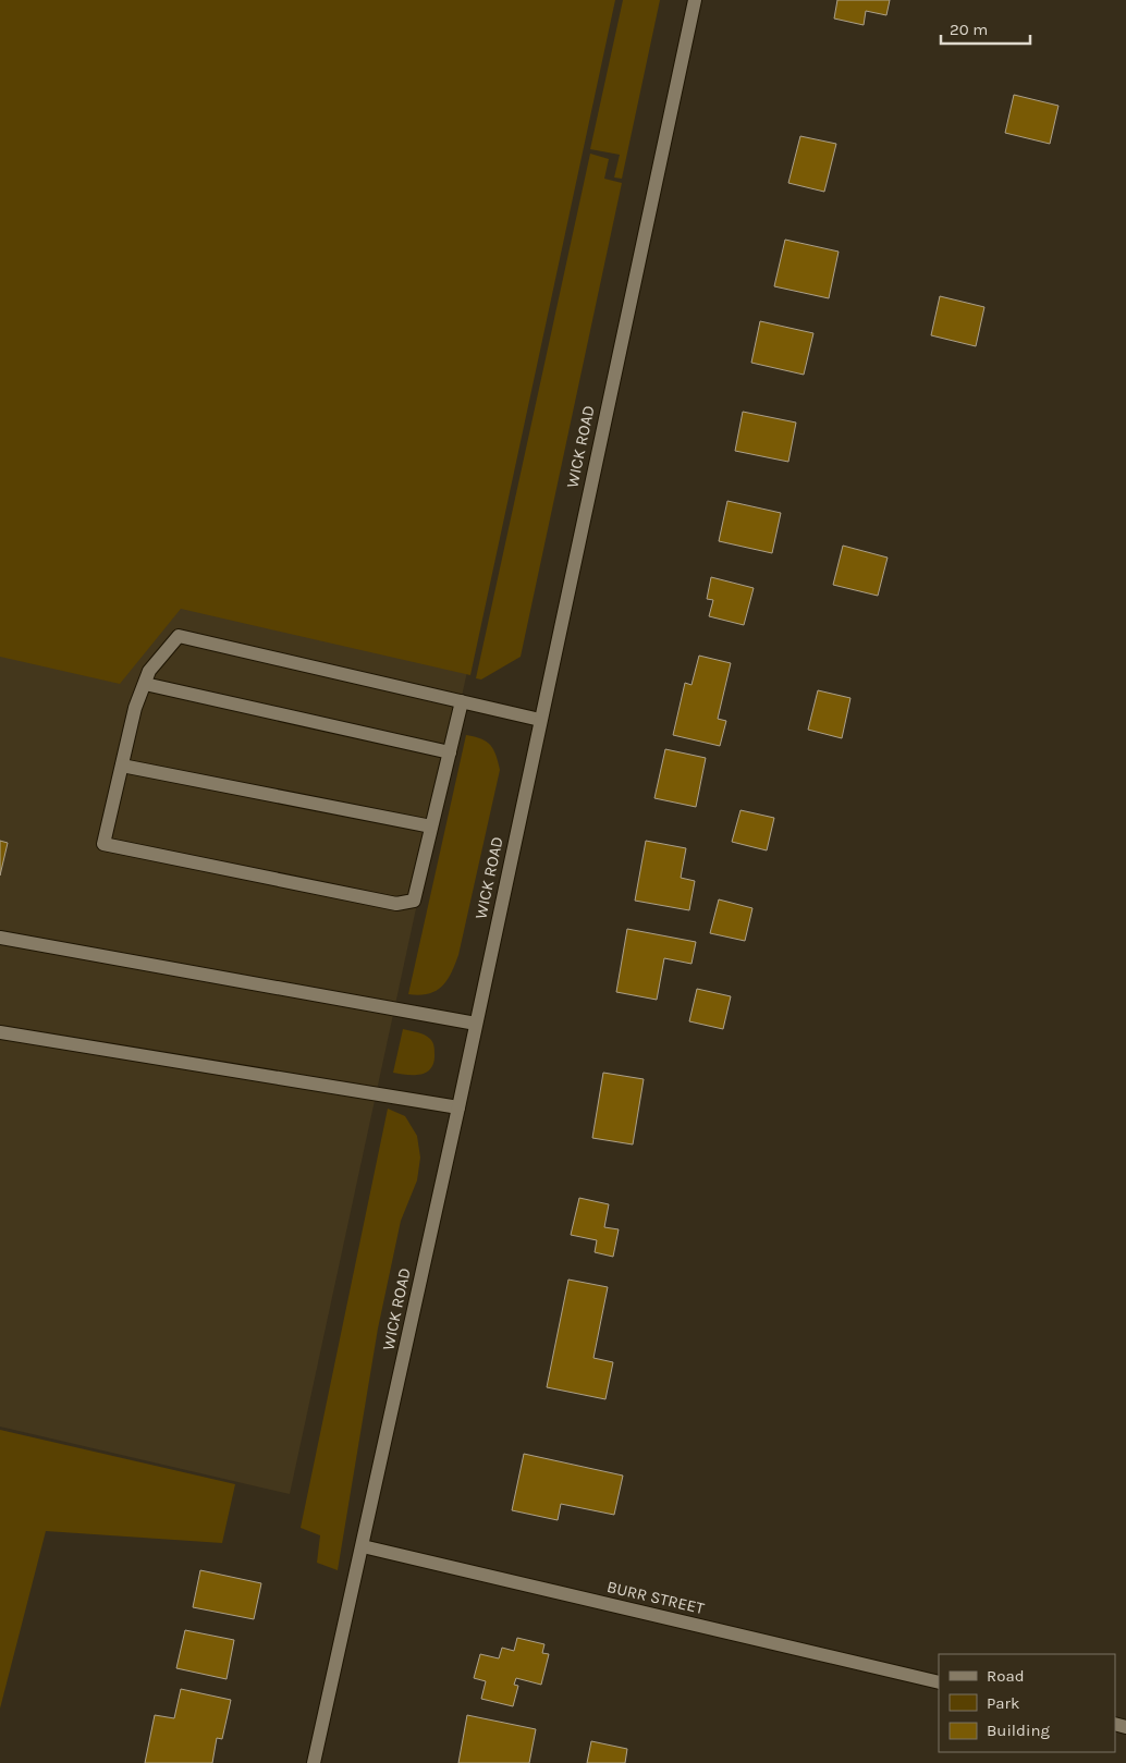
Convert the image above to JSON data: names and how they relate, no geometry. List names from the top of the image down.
{
  "streets": {
    "street": ["WICK ROAD", "BURR STREET"]
  },
  "crossings": [
    ["WICK ROAD", "BURR STREET"]
  ],
  "legend": ["Road", "Park", "Building"],
  "scale_bar": "20 m"
}
